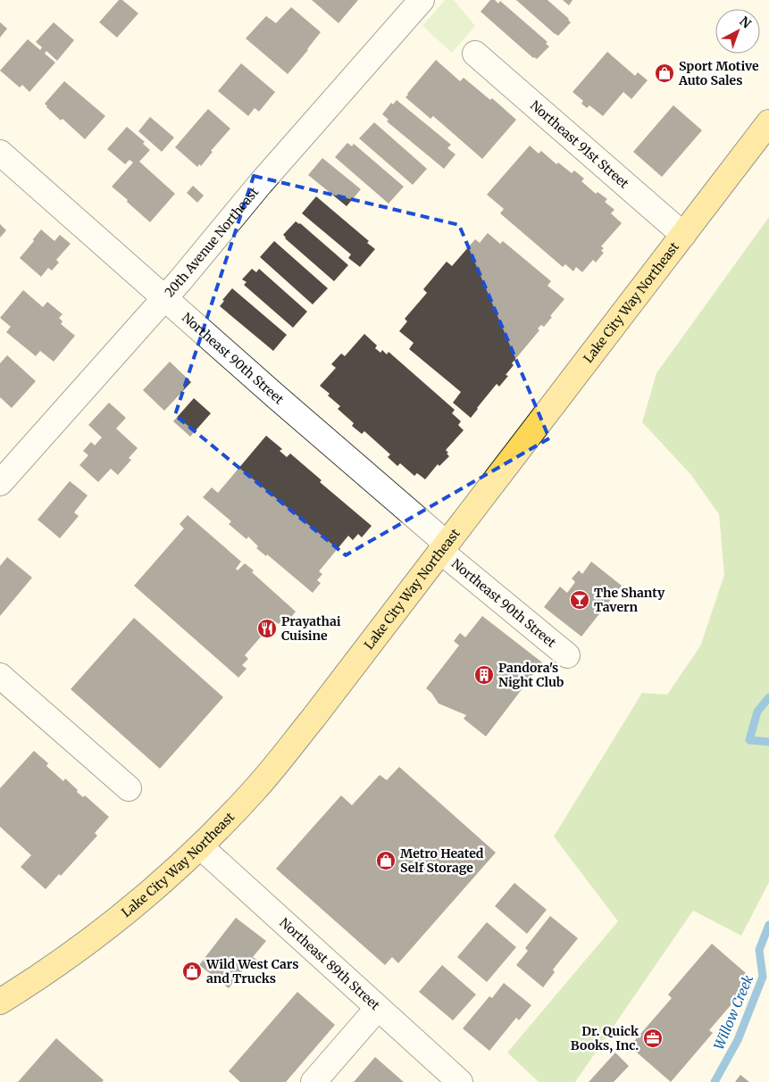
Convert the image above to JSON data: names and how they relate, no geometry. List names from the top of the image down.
{
  "streets": {
    "main road": ["Lake City Way Northeast"],
    "street": [
      "Northeast 91st Street",
      "20th Avenue Northeast",
      "Northeast 90th Street",
      "Northeast 89th Street"
    ]
  },
  "crossings": [
    ["Northeast 91st Street", "Lake City Way Northeast"],
    ["20th Avenue Northeast", "Northeast 90th Street"],
    ["Lake City Way Northeast", "Northeast 90th Street"],
    ["Lake City Way Northeast", "Northeast 89th Street"]
  ],
  "water": ["Willow Creek"],
  "places": {
    "shop": ["Sport Motive Auto Sales", "Metro Heated Self Storage", "Wild West Cars and Trucks"],
    "bar": ["The Shanty Tavern"],
    "restaurant": ["Prayathai Cuisine"],
    "building": ["Pandora's Night Club"],
    "office": ["Dr. Quick Books, Inc."]
  },
  "north": "top right"
}
